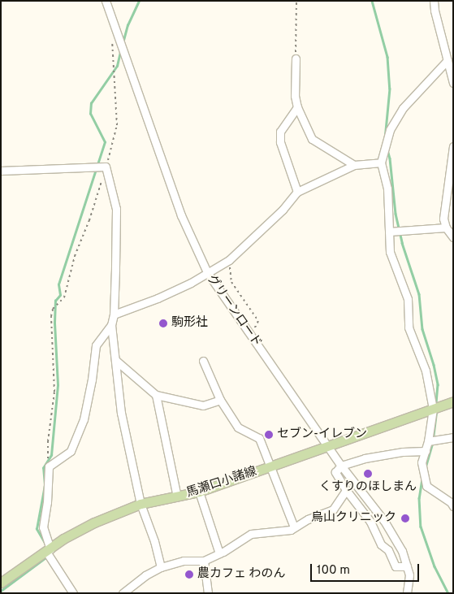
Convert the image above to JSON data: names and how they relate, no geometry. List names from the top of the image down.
{
  "streets": {
    "main road": ["馬瀬口小諸線"],
    "street": ["グリーンロード"]
  },
  "crossings": [
    ["グリーンロード", "馬瀬口小諸線"]
  ],
  "places": [
    "駒形社",
    "セブン-イレブン",
    "くすりのほしまん",
    "烏山クリニック",
    "農カフェ わのん"
  ],
  "scale_bar": "100 m"
}
